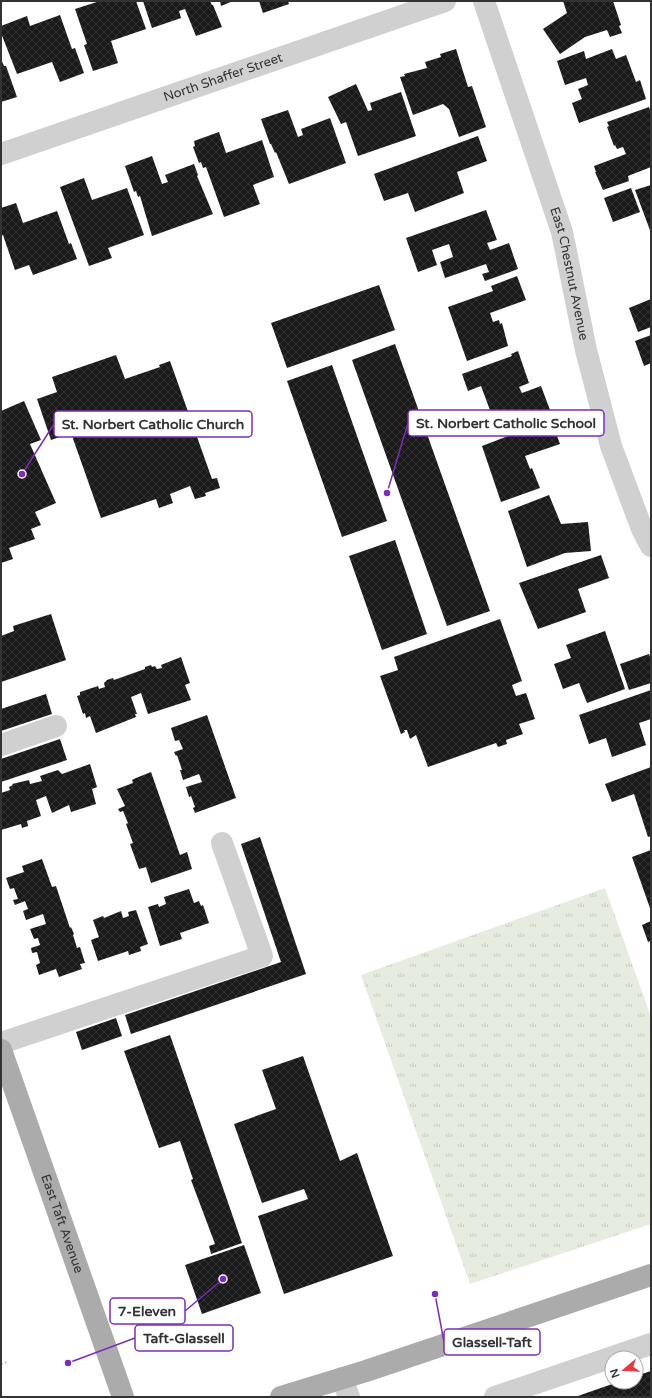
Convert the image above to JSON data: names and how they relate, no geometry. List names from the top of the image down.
{
  "streets": {
    "main road": ["East Taft Avenue"],
    "street": ["North Shaffer Street", "East Chestnut Avenue"]
  },
  "places": [
    "St. Norbert Catholic Church",
    "St. Norbert Catholic School",
    "7-Eleven",
    "Glassell-Taft",
    "Taft-Glassell"
  ],
  "north": "left"
}
